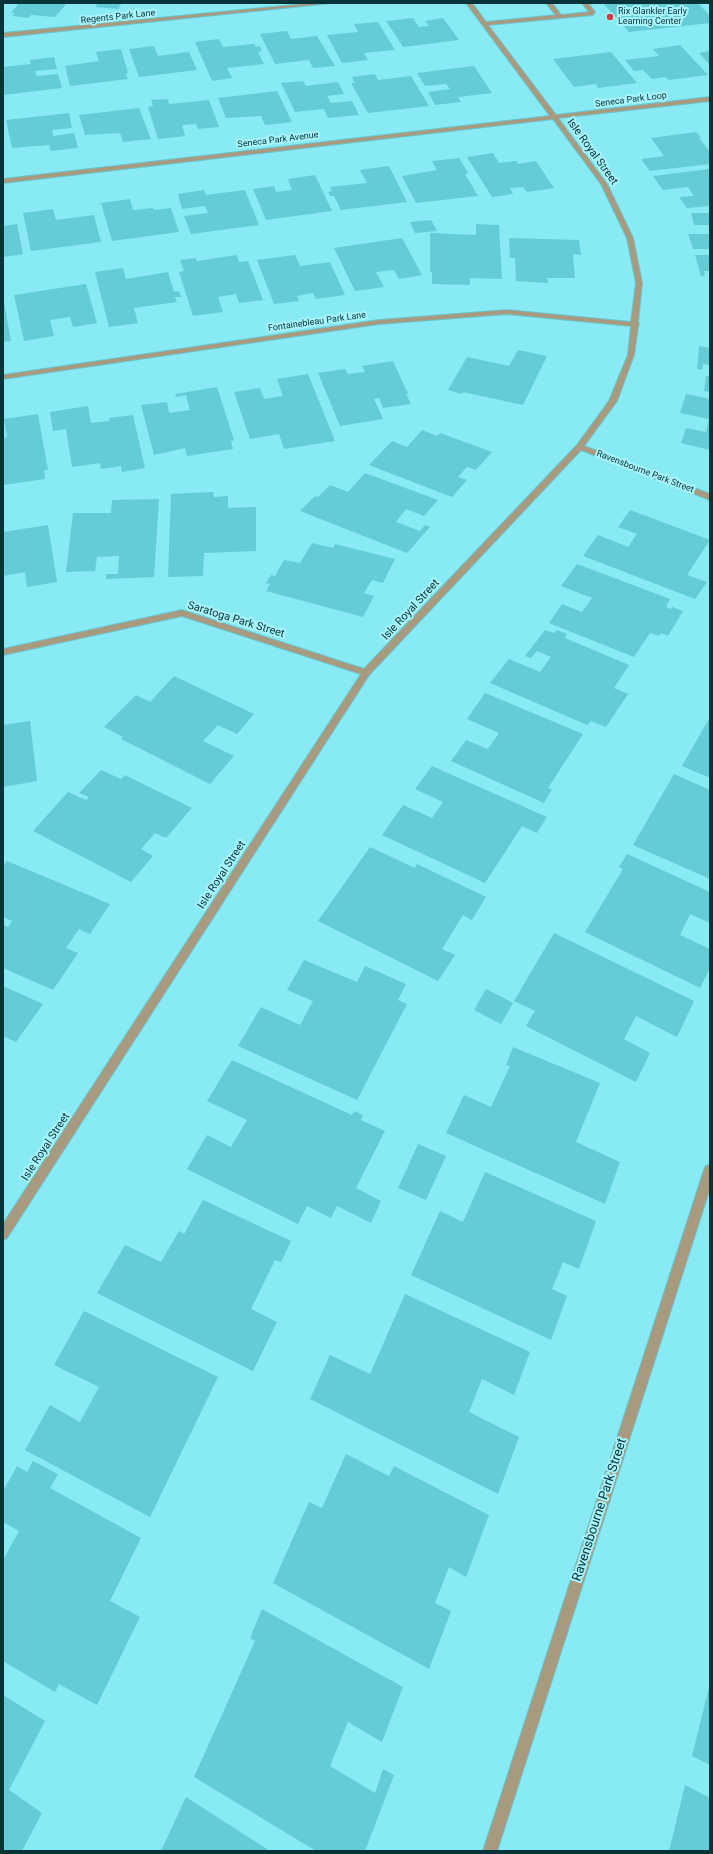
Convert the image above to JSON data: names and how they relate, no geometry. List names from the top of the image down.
{
  "streets": {
    "street": [
      "Regents Park Lane",
      "Seneca Park Loop",
      "Seneca Park Avenue",
      "Isle Royal Street",
      "Fontainebleau Park Lane",
      "Ravensbourne Park Street",
      "Saratoga Park Street"
    ]
  },
  "crossings": [
    ["Seneca Park Loop", "Seneca Park Avenue"],
    ["Seneca Park Loop", "Isle Royal Street"],
    ["Seneca Park Avenue", "Isle Royal Street"],
    ["Isle Royal Street", "Fontainebleau Park Lane"],
    ["Isle Royal Street", "Ravensbourne Park Street"],
    ["Isle Royal Street", "Saratoga Park Street"]
  ],
  "places": ["Rix Glankler Early Learning Center"]
}
